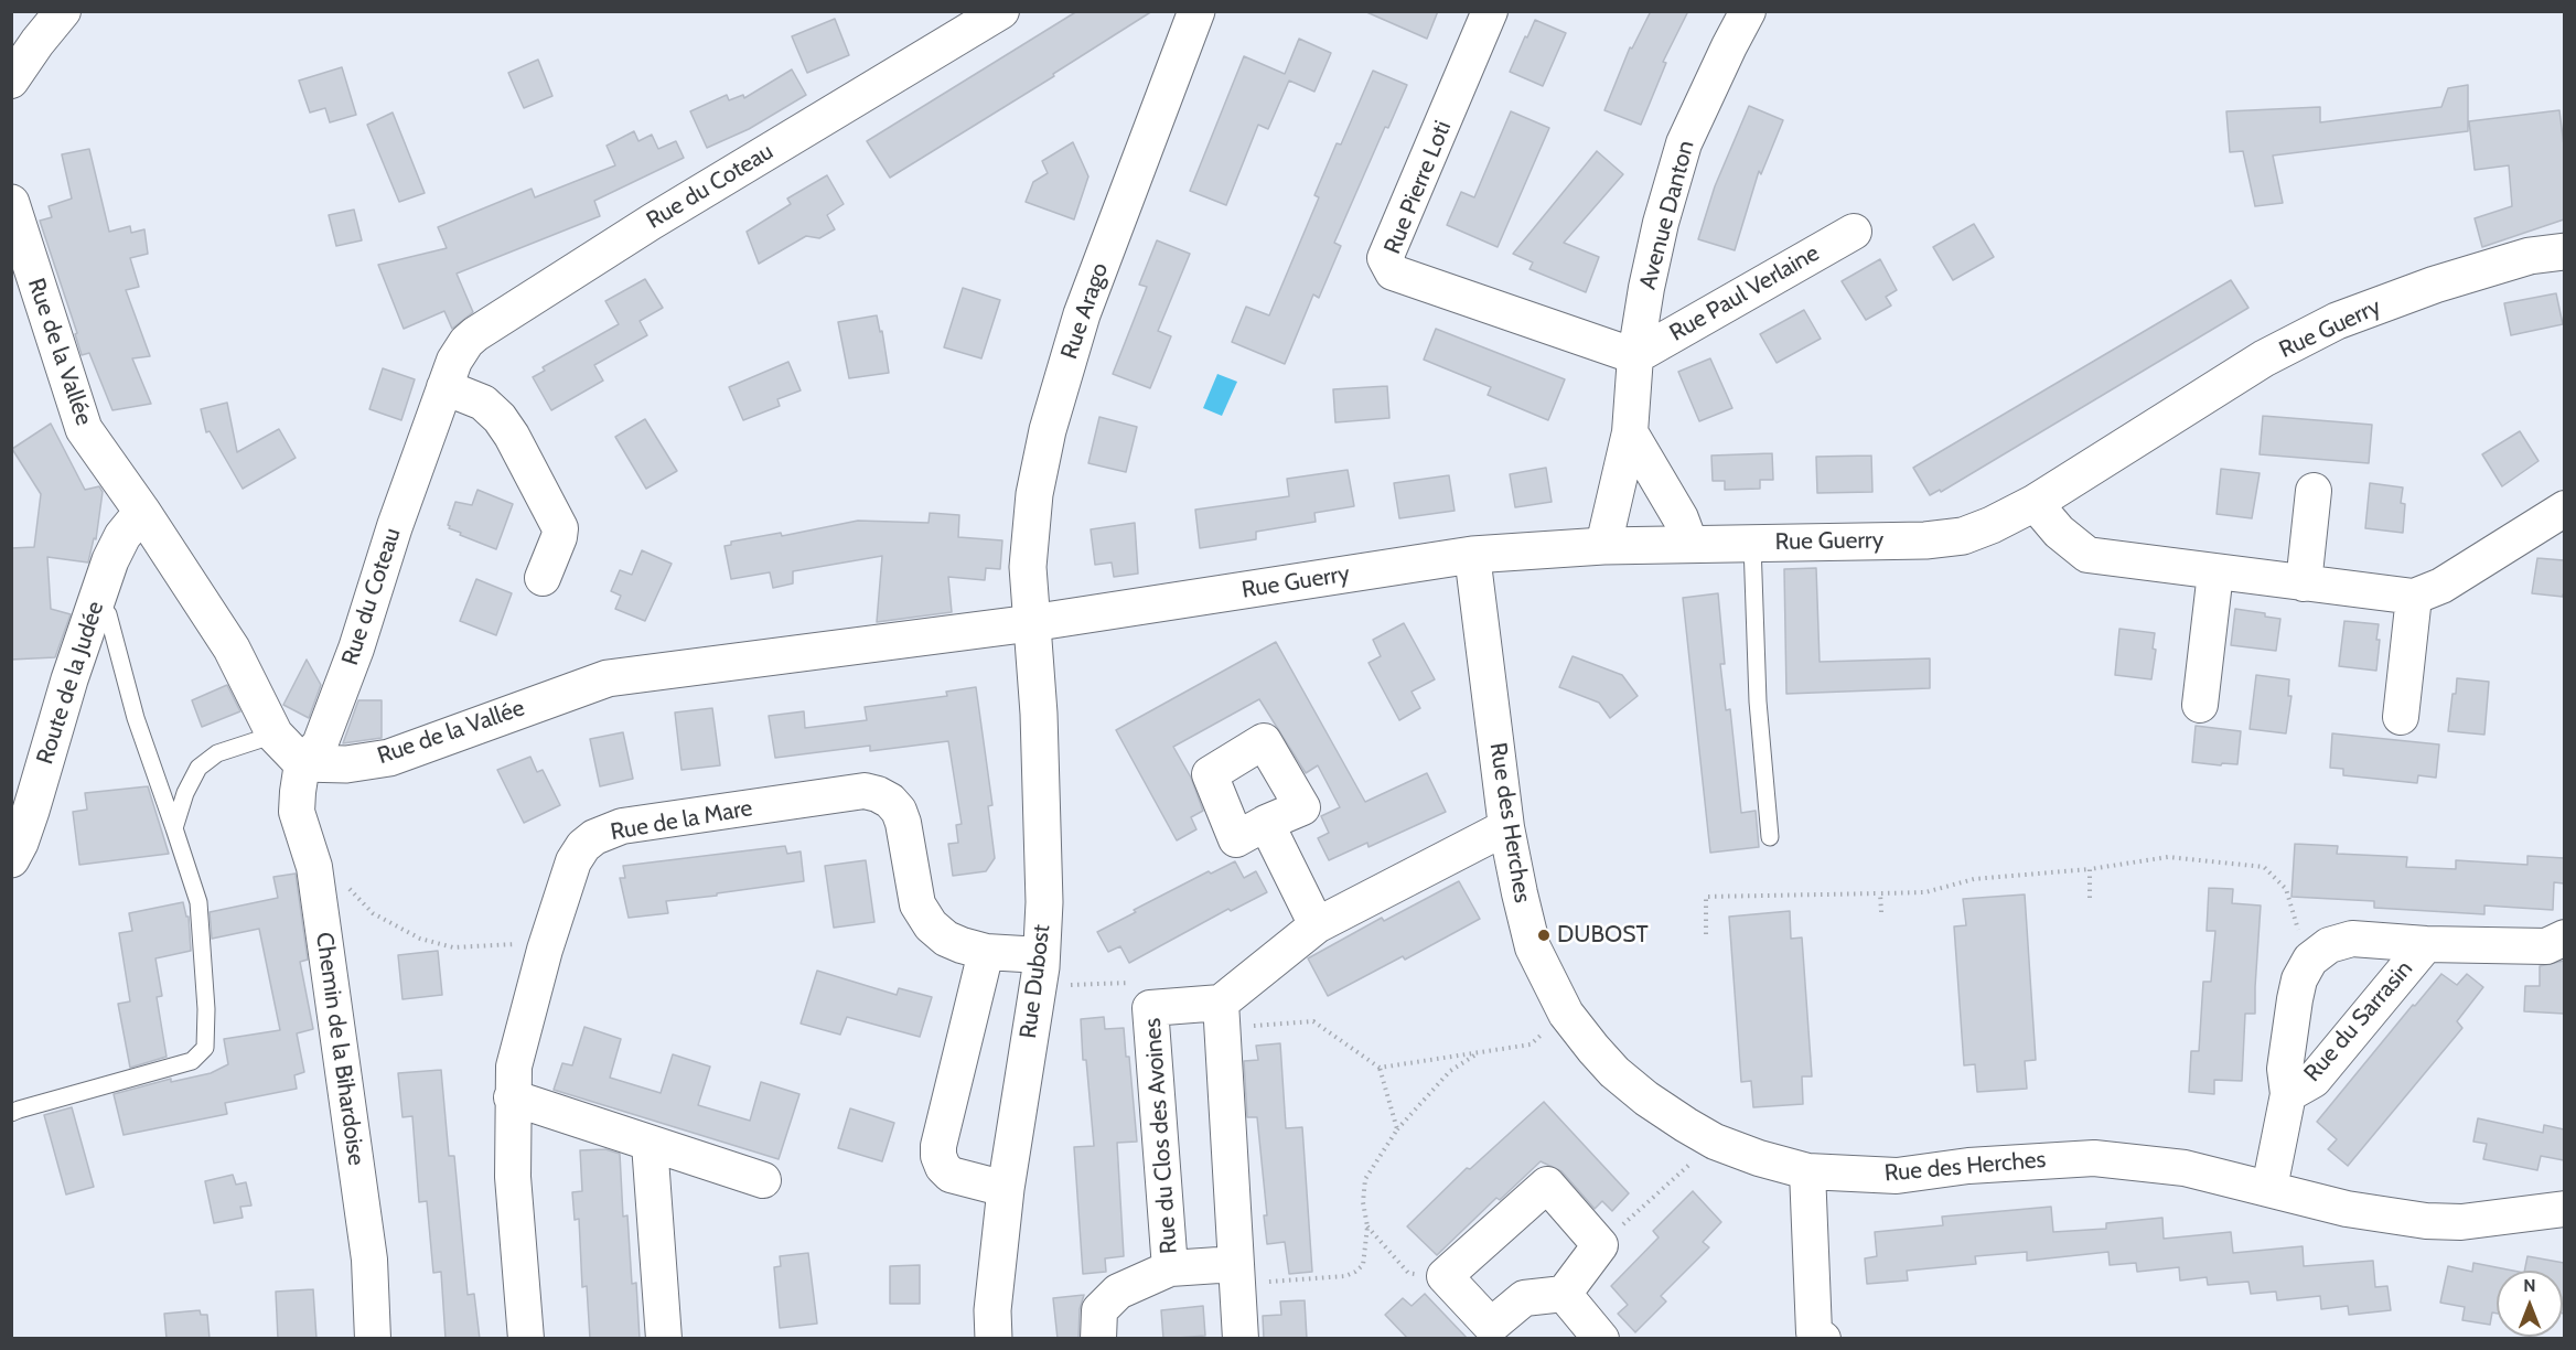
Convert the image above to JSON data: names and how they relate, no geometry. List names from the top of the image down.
{
  "streets": {
    "street": [
      "Rue du Coteau",
      "Rue Pierre Loti",
      "Avenue Danton",
      "Rue Paul Verlaine",
      "Rue Arago",
      "Rue Guerry",
      "Rue de la Vallée",
      "Route de la Judée",
      "Rue de la Mare",
      "Rue des Herches",
      "Rue Dubost",
      "Rue du Sarrasin",
      "Chemin de la Bihardoise",
      "Rue du Clos des Avoines"
    ]
  },
  "crossings": [
    ["Rue du Coteau", "Rue de la Vallée"],
    ["Rue du Coteau", "Chemin de la Bihardoise"],
    ["Rue Pierre Loti", "Avenue Danton"],
    ["Rue Pierre Loti", "Rue Paul Verlaine"],
    ["Avenue Danton", "Rue Paul Verlaine"],
    ["Avenue Danton", "Rue Guerry"],
    ["Rue Arago", "Rue Guerry"],
    ["Rue Arago", "Rue de la Vallée"],
    ["Rue Arago", "Rue Dubost"],
    ["Rue Guerry", "Rue de la Vallée"],
    ["Rue Guerry", "Rue des Herches"],
    ["Rue Guerry", "Rue Dubost"],
    ["Rue de la Vallée", "Route de la Judée"],
    ["Rue de la Vallée", "Rue Dubost"],
    ["Rue de la Vallée", "Chemin de la Bihardoise"],
    ["Rue de la Mare", "Rue Dubost"],
    ["Rue des Herches", "Rue du Sarrasin"]
  ],
  "places": ["DUBOST"],
  "north": "top"
}
